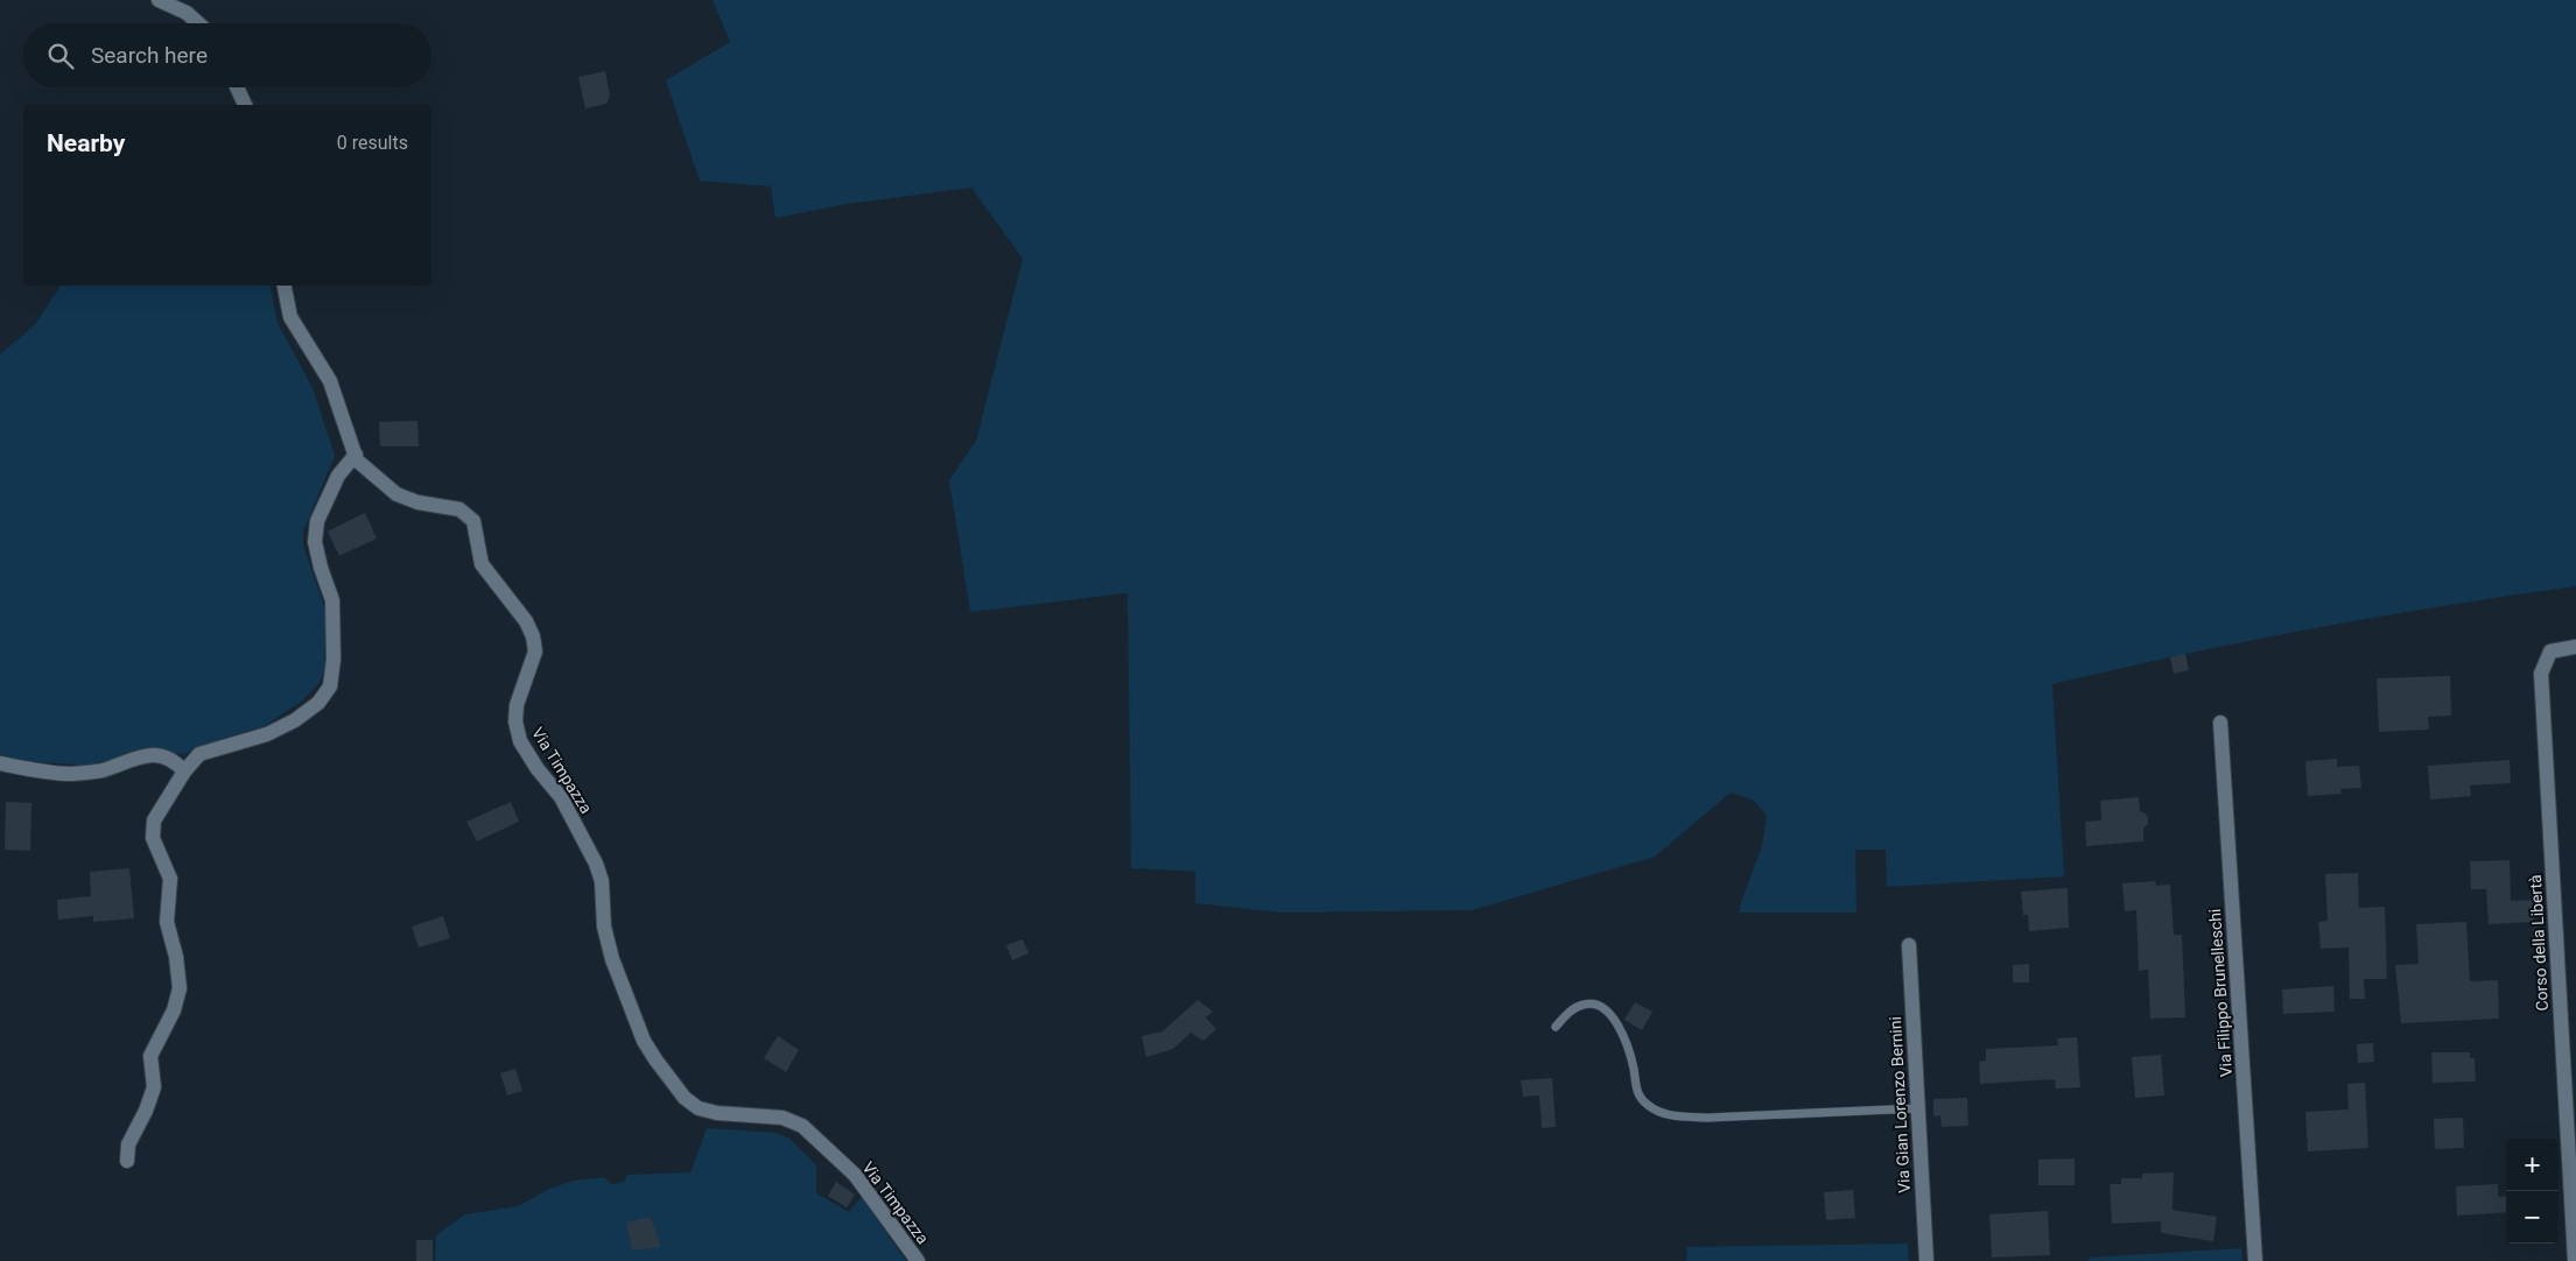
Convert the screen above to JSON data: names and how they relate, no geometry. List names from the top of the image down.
{
  "streets": {
    "street": [
      "Via Timpazza",
      "Corso della Libertà",
      "Via Filippo Brunelleschi",
      "Via Gian Lorenzo Bernini"
    ]
  },
  "page": {
    "search": "Search here",
    "heading": ["Nearby", "0 results"],
    "map_buttons": ["+", "−"]
  }
}
